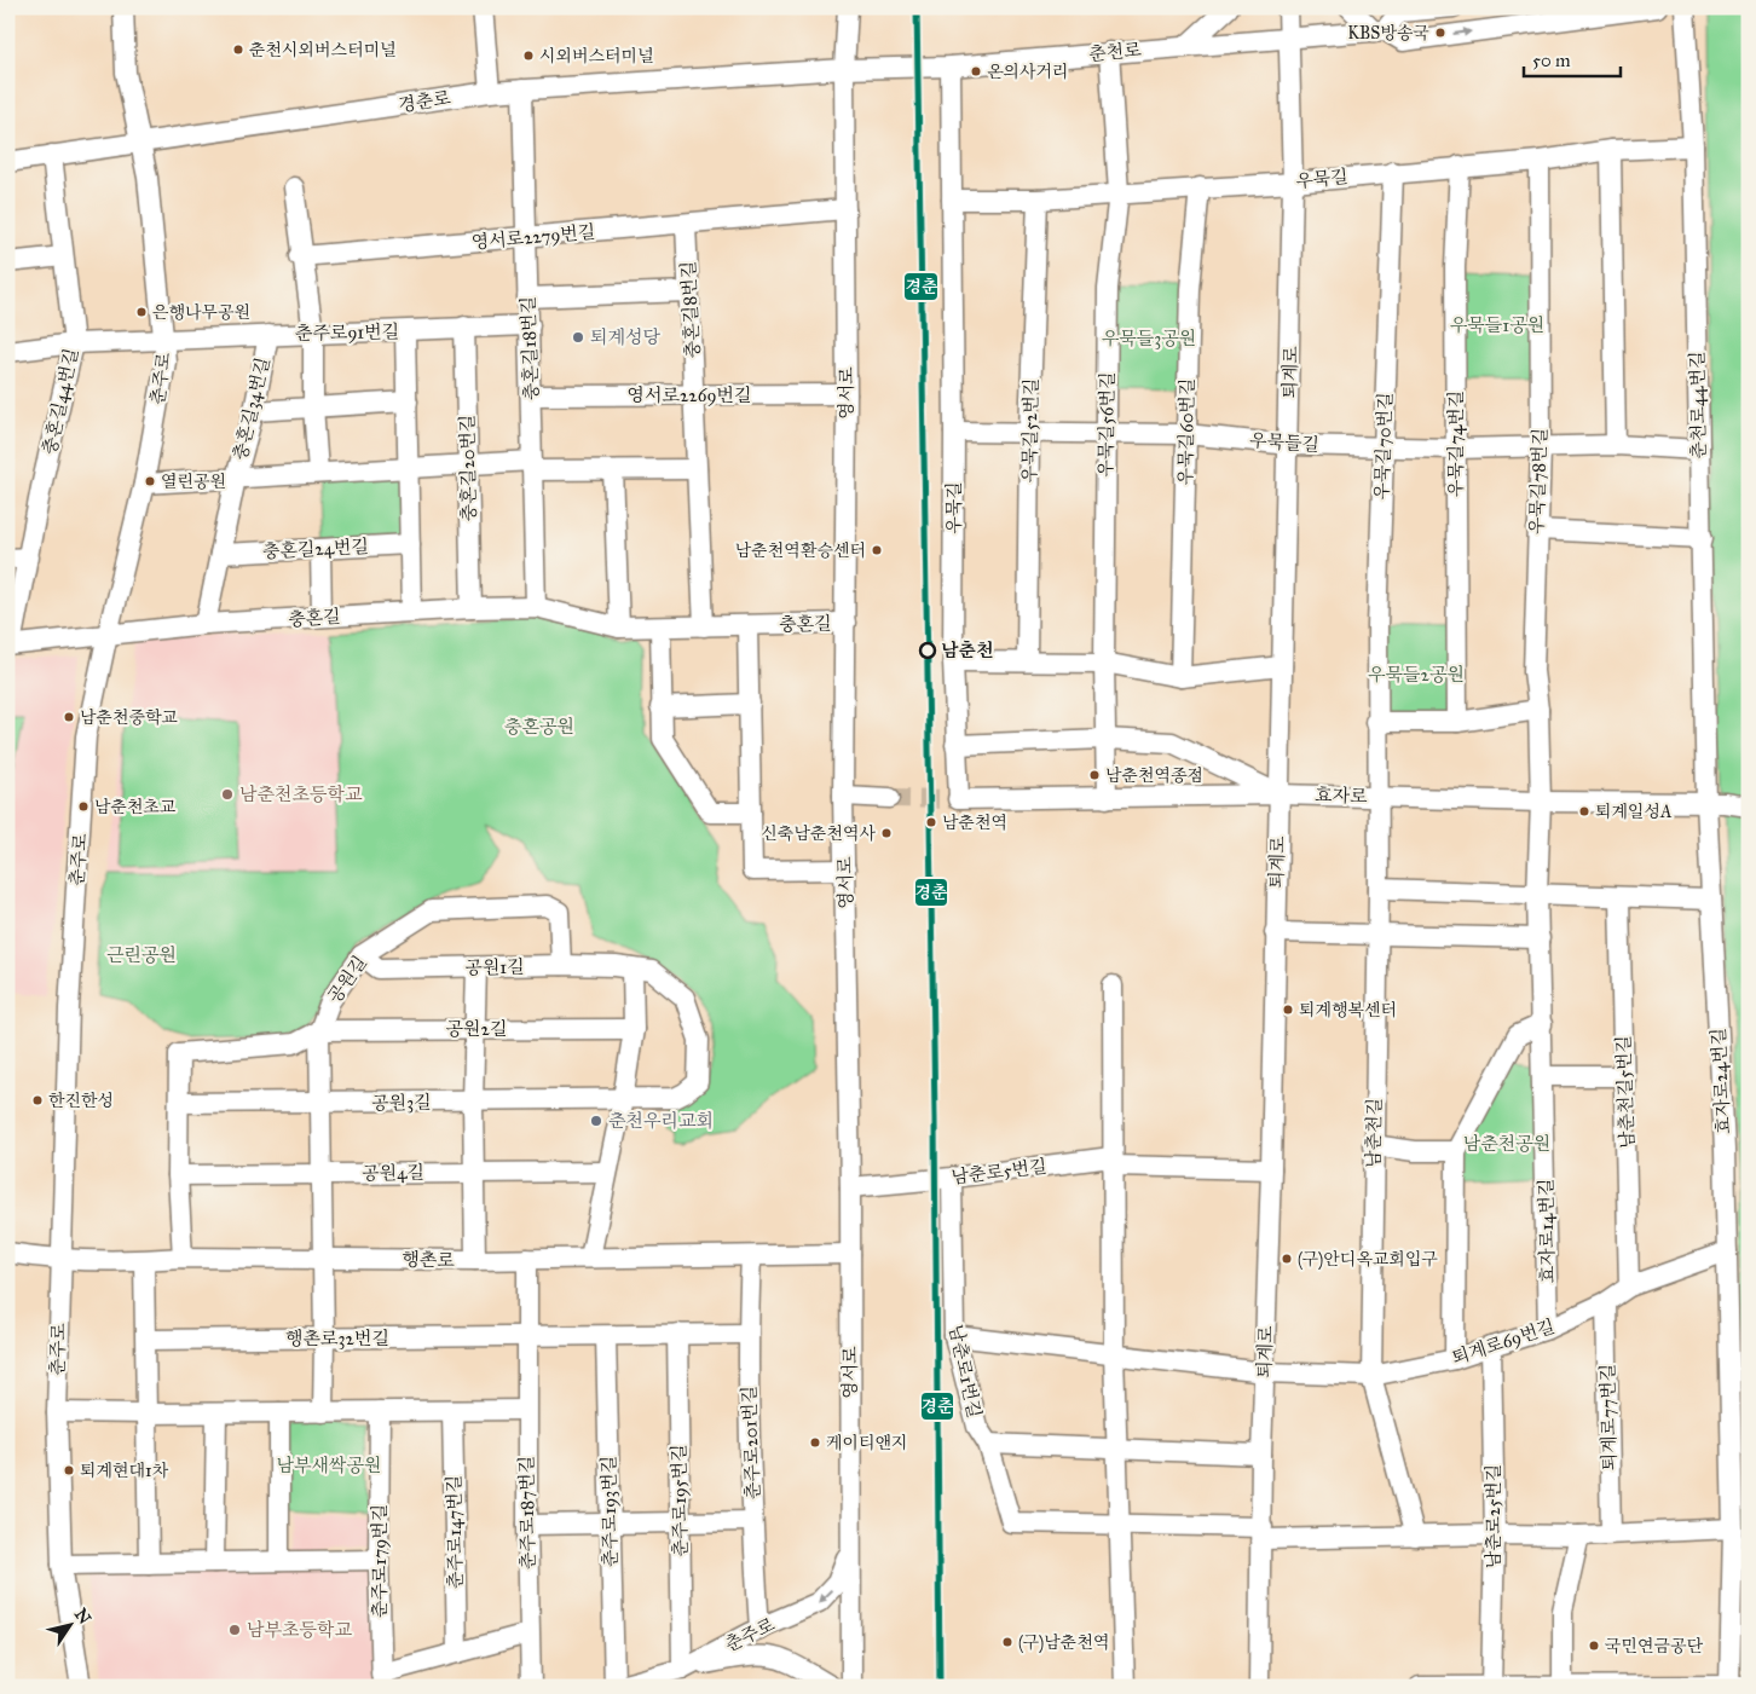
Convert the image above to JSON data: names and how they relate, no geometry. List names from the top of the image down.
{
  "streets": {
    "street": [
      "춘천로",
      "경춘로",
      "우묵길",
      "영서로2279번길",
      "충혼길8번길",
      "춘주로91번길",
      "충혼길18번길",
      "퇴계로",
      "춘주로",
      "영서로",
      "영서로2269번길",
      "충혼길44번길",
      "춘천로44번길",
      "충혼길34번길",
      "우묵길56번길",
      "우묵길52번길",
      "우묵길60번길",
      "우묵들길",
      "우묵길74번길",
      "우묵길70번길",
      "충혼길20번길",
      "우묵길78번길",
      "충혼길24번길",
      "충혼길",
      "효자로",
      "공원1길",
      "공원길",
      "공원2길",
      "효자로24번길",
      "남춘천길5번길",
      "공원3길",
      "남춘천길",
      "남춘로5번길",
      "공원4길",
      "효자로14번길",
      "행촌로",
      "행촌로32번길",
      "퇴계로69번길",
      "남춘로1번길",
      "퇴계로77번길",
      "춘주로201번길",
      "춘주로195번길",
      "춘주로193번길",
      "춘주로187번길",
      "남춘로25번길",
      "춘주로147번길",
      "춘주로179번길"
    ]
  },
  "crossings": [
    ["춘천로", "경춘로"],
    ["춘천로", "우묵길"],
    ["춘천로", "퇴계로"],
    ["춘천로", "영서로"],
    ["춘천로", "우묵길56번길"],
    ["경춘로", "충혼길18번길"],
    ["경춘로", "춘주로"],
    ["경춘로", "영서로"],
    ["경춘로", "충혼길44번길"],
    ["우묵길", "퇴계로"],
    ["우묵길", "춘천로44번길"],
    ["우묵길", "우묵길56번길"],
    ["우묵길", "우묵길52번길"],
    ["우묵길", "우묵길60번길"],
    ["우묵길", "우묵들길"],
    ["우묵길", "우묵길74번길"],
    ["우묵길", "우묵길70번길"],
    ["우묵길", "우묵길78번길"],
    ["우묵길", "효자로"],
    ["영서로2279번길", "충혼길8번길"],
    ["영서로2279번길", "충혼길18번길"],
    ["영서로2279번길", "영서로"],
    ["충혼길8번길", "영서로2269번길"],
    ["충혼길8번길", "충혼길"],
    ["춘주로91번길", "충혼길18번길"],
    ["춘주로91번길", "춘주로"],
    ["춘주로91번길", "충혼길44번길"],
    ["춘주로91번길", "충혼길34번길"],
    ["춘주로91번길", "충혼길20번길"],
    ["충혼길18번길", "영서로2269번길"],
    ["충혼길18번길", "충혼길"],
    ["퇴계로", "우묵들길"],
    ["퇴계로", "효자로"],
    ["퇴계로", "남춘로5번길"],
    ["퇴계로", "퇴계로69번길"],
    ["춘주로", "영서로"],
    ["춘주로", "충혼길"],
    ["춘주로", "행촌로"],
    ["춘주로", "춘주로201번길"],
    ["춘주로", "춘주로195번길"],
    ["춘주로", "춘주로193번길"],
    ["영서로", "영서로2269번길"],
    ["영서로", "충혼길"],
    ["영서로", "남춘로5번길"],
    ["영서로", "행촌로"],
    ["충혼길44번길", "충혼길"],
    ["춘천로44번길", "우묵들길"],
    ["춘천로44번길", "효자로"],
    ["춘천로44번길", "효자로24번길"],
    ["충혼길34번길", "충혼길24번길"],
    ["충혼길34번길", "충혼길"],
    ["우묵길56번길", "우묵들길"],
    ["우묵길56번길", "효자로"],
    ["우묵길52번길", "우묵들길"],
    ["우묵길60번길", "우묵들길"],
    ["우묵들길", "우묵길74번길"],
    ["우묵들길", "우묵길70번길"],
    ["우묵들길", "우묵길78번길"],
    ["우묵길70번길", "효자로"],
    ["우묵길70번길", "남춘천길"],
    ["충혼길20번길", "충혼길"],
    ["우묵길78번길", "효자로"],
    ["우묵길78번길", "효자로14번길"],
    ["효자로", "효자로24번길"],
    ["효자로", "남춘천길"],
    ["효자로", "효자로14번길"],
    ["공원1길", "공원길"],
    ["공원1길", "공원3길"],
    ["공원길", "공원2길"],
    ["효자로24번길", "퇴계로69번길"],
    ["남춘천길5번길", "퇴계로69번길"],
    ["남춘천길", "퇴계로69번길"],
    ["남춘로5번길", "남춘로1번길"],
    ["효자로14번길", "퇴계로69번길"],
    ["행촌로", "춘주로201번길"],
    ["행촌로", "춘주로187번길"],
    ["행촌로32번길", "춘주로187번길"],
    ["퇴계로69번길", "퇴계로77번길"],
    ["퇴계로69번길", "남춘로25번길"],
    ["춘주로187번길", "춘주로179번길"],
    ["춘주로147번길", "춘주로179번길"]
  ],
  "parks": [
    "우묵들1공원",
    "우묵들3공원",
    "우묵들2공원",
    "충혼공원",
    "근린공원",
    "남춘천공원",
    "남부새싹공원"
  ],
  "places": [
    "KBS방송국",
    "춘천시외버스터미널",
    "시외버스터미널",
    "온의사거리",
    "은행나무공원",
    "퇴계성당",
    "열린공원",
    "남춘천역환승센터",
    "남춘천",
    "남춘천중학교",
    "남춘천역종점",
    "남춘천초등학교",
    "남춘천초교",
    "퇴계일성A",
    "남춘천역",
    "신축남춘천역사",
    "퇴계행복센터",
    "한진한성",
    "춘천우리교회",
    "(구)안디옥교회입구",
    "케이티앤지",
    "퇴계현대1차",
    "남부초등학교",
    "(구)남춘천역",
    "국민연금공단"
  ],
  "lines": ["transit line 경춘"],
  "scale_bar": "50 m",
  "north": "top right"
}
